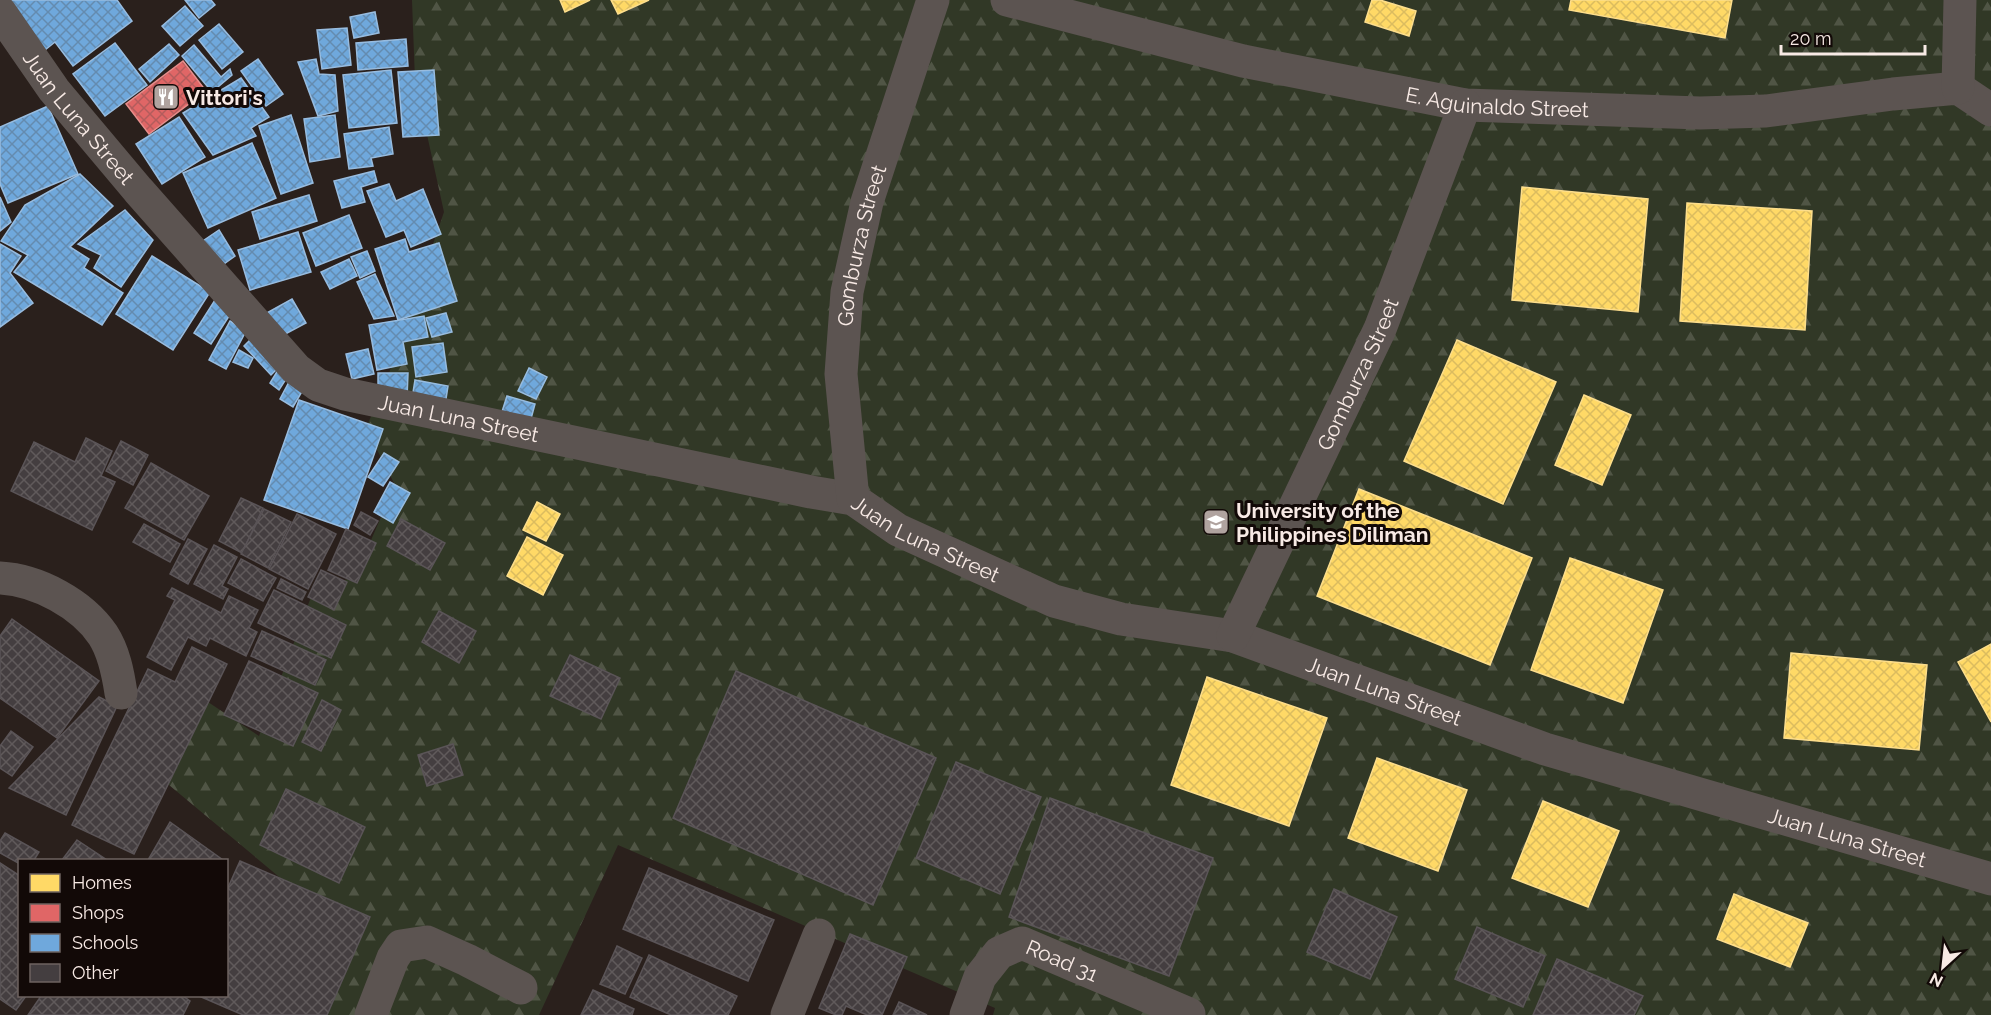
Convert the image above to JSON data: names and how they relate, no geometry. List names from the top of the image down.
{
  "streets": {
    "street": [
      "E. Aguinaldo Street",
      "Juan Luna Street",
      "Gomburza Street",
      "Road 31"
    ]
  },
  "crossings": [
    ["E. Aguinaldo Street", "Gomburza Street"],
    ["Juan Luna Street", "Gomburza Street"]
  ],
  "places": {
    "restaurant": ["Vittori's"],
    "school or university": ["University of the Philippines Diliman"]
  },
  "legend": [
    "Homes",
    "Shops",
    "Schools",
    "Other"
  ],
  "scale_bar": "20 m",
  "north": "bottom left"
}
